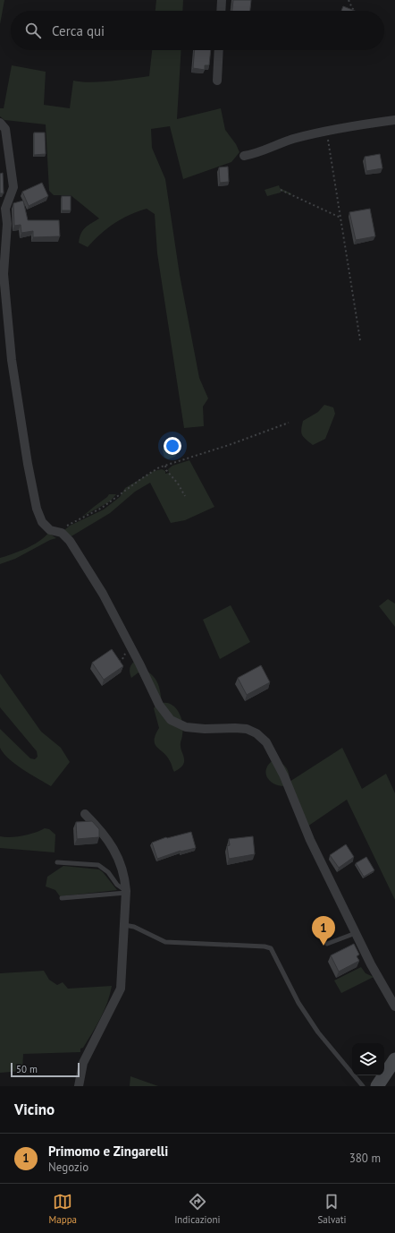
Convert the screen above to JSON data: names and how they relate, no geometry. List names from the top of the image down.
{
  "scale_bar": "50 m",
  "page": {
    "search": "Cerca qui",
    "pins": "1",
    "scale": "50 m",
    "heading": "Vicino",
    "list": [
      {
        "mark": "1",
        "name": "Primomo e Zingarelli",
        "note": "Negozio",
        "value": "380 m"
      }
    ],
    "nav": ["Mappa", "Indicazioni", "Salvati"]
  }
}
